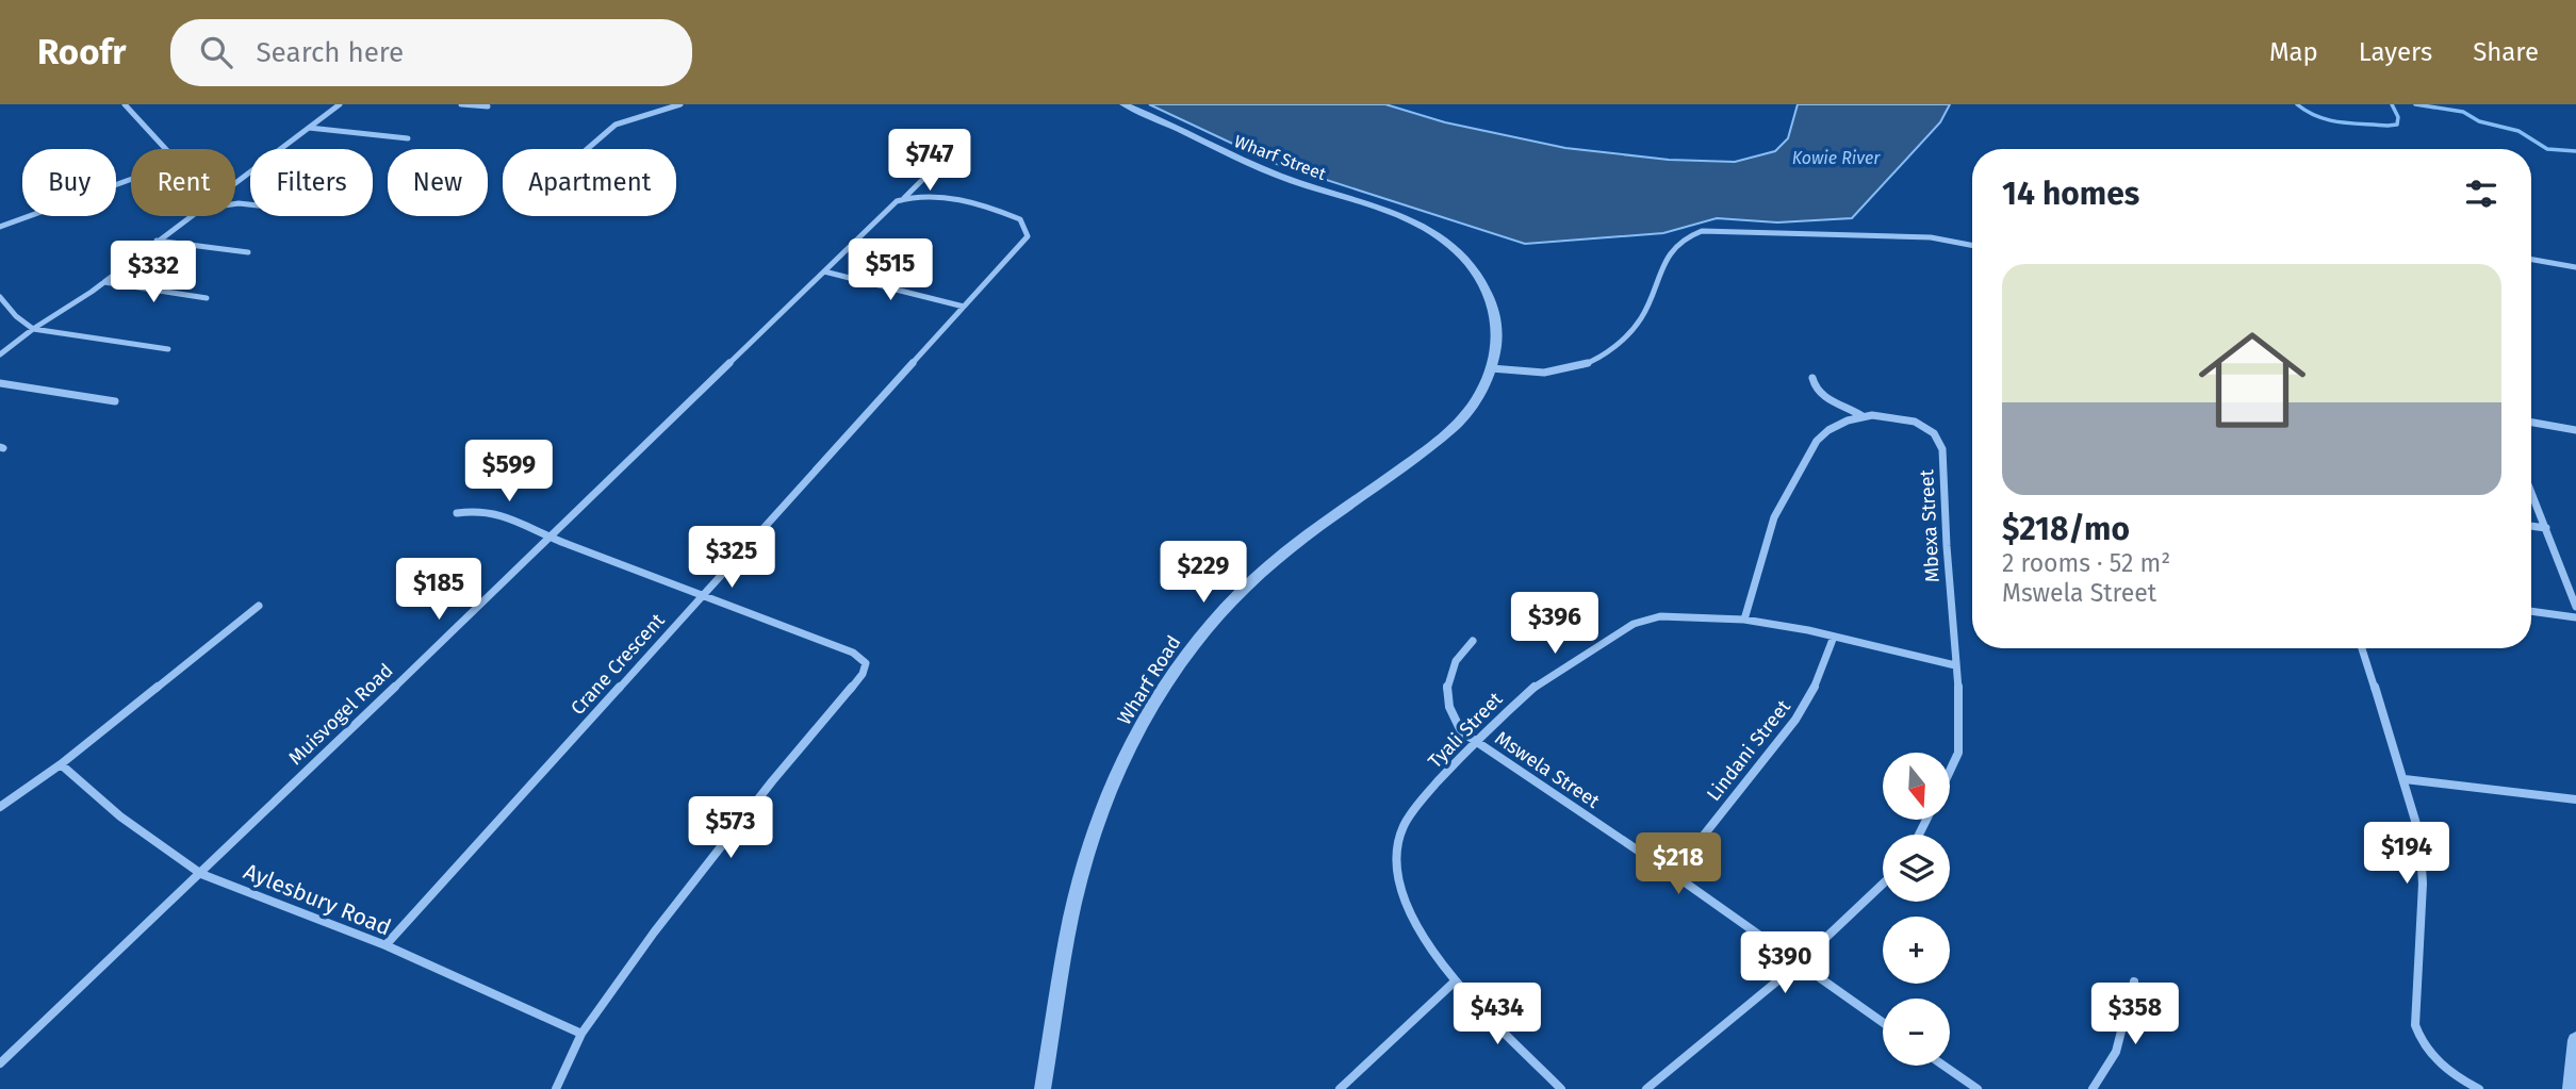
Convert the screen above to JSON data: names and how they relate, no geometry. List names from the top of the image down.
{
  "streets": {
    "street": [
      "Wharf Street",
      "Mbexa Street",
      "Crane Crescent",
      "Wharf Road",
      "Muisvogel Road",
      "Tyali Street",
      "Lindani Street",
      "Mswela Street",
      "Aylesbury Road"
    ]
  },
  "crossings": [
    ["Wharf Street", "Wharf Road"],
    ["Mbexa Street", "Tyali Street"],
    ["Crane Crescent", "Muisvogel Road"],
    ["Crane Crescent", "Aylesbury Road"],
    ["Muisvogel Road", "Aylesbury Road"],
    ["Tyali Street", "Lindani Street"],
    ["Tyali Street", "Mswela Street"],
    ["Lindani Street", "Mswela Street"]
  ],
  "water": ["Kowie River"],
  "north": "bottom",
  "page": {
    "header": "Roofr",
    "search": "Search here",
    "nav": ["Map", "Layers", "Share"],
    "price": [
      "$747",
      "$515",
      "$332",
      "$599",
      "$325",
      "$229",
      "$185",
      "$396",
      "$573",
      "$194",
      "$218",
      "$390",
      "$434",
      "$358"
    ],
    "chip": [
      "Buy",
      "Rent",
      "Filters",
      "New",
      "Apartment"
    ],
    "heading": "14 homes",
    "list": [
      {
        "name": "$218/mo",
        "note": "2 rooms · 52 m² · Mswela Street"
      }
    ],
    "map_buttons": ["+", "−"]
  }
}
